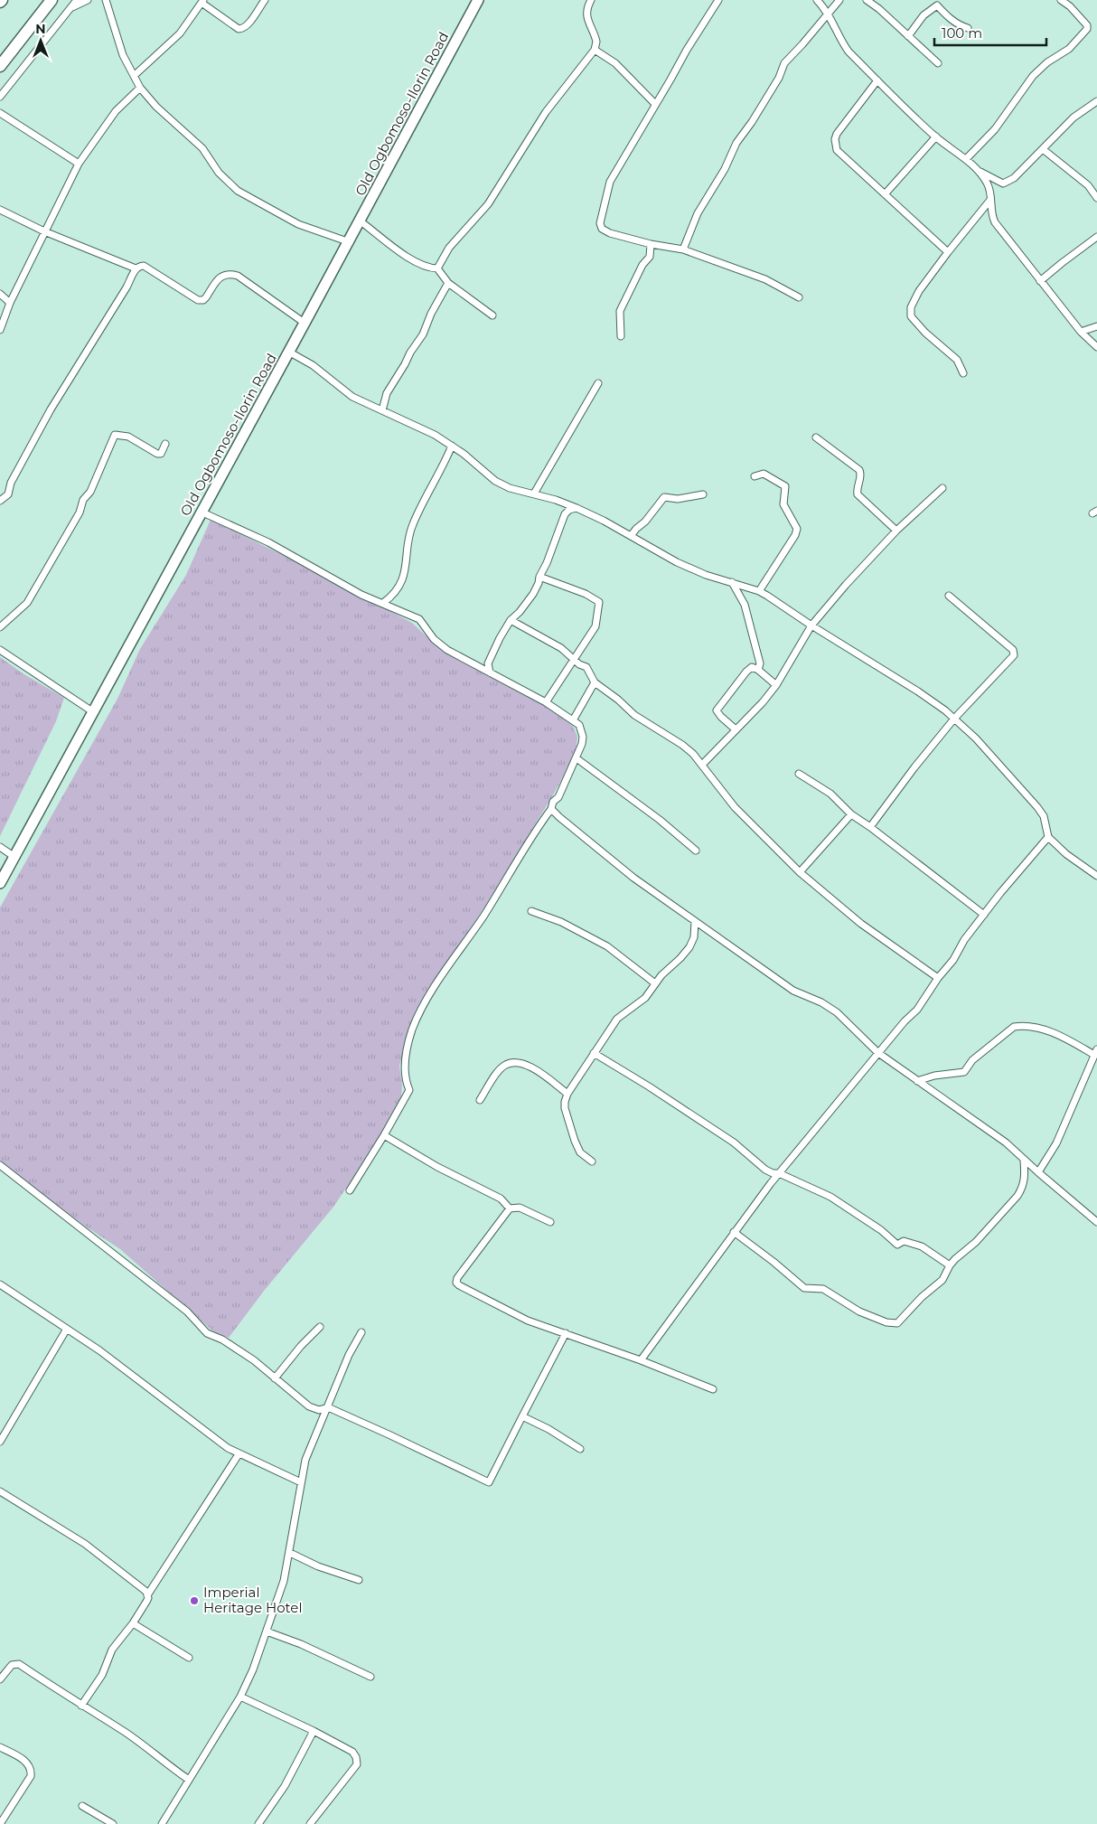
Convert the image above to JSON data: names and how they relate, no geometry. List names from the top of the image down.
{
  "streets": {
    "highway": ["Old Ogbomoso-Ilorin Road"]
  },
  "places": ["Imperial Heritage Hotel"],
  "scale_bar": "100 m",
  "north": "top"
}
